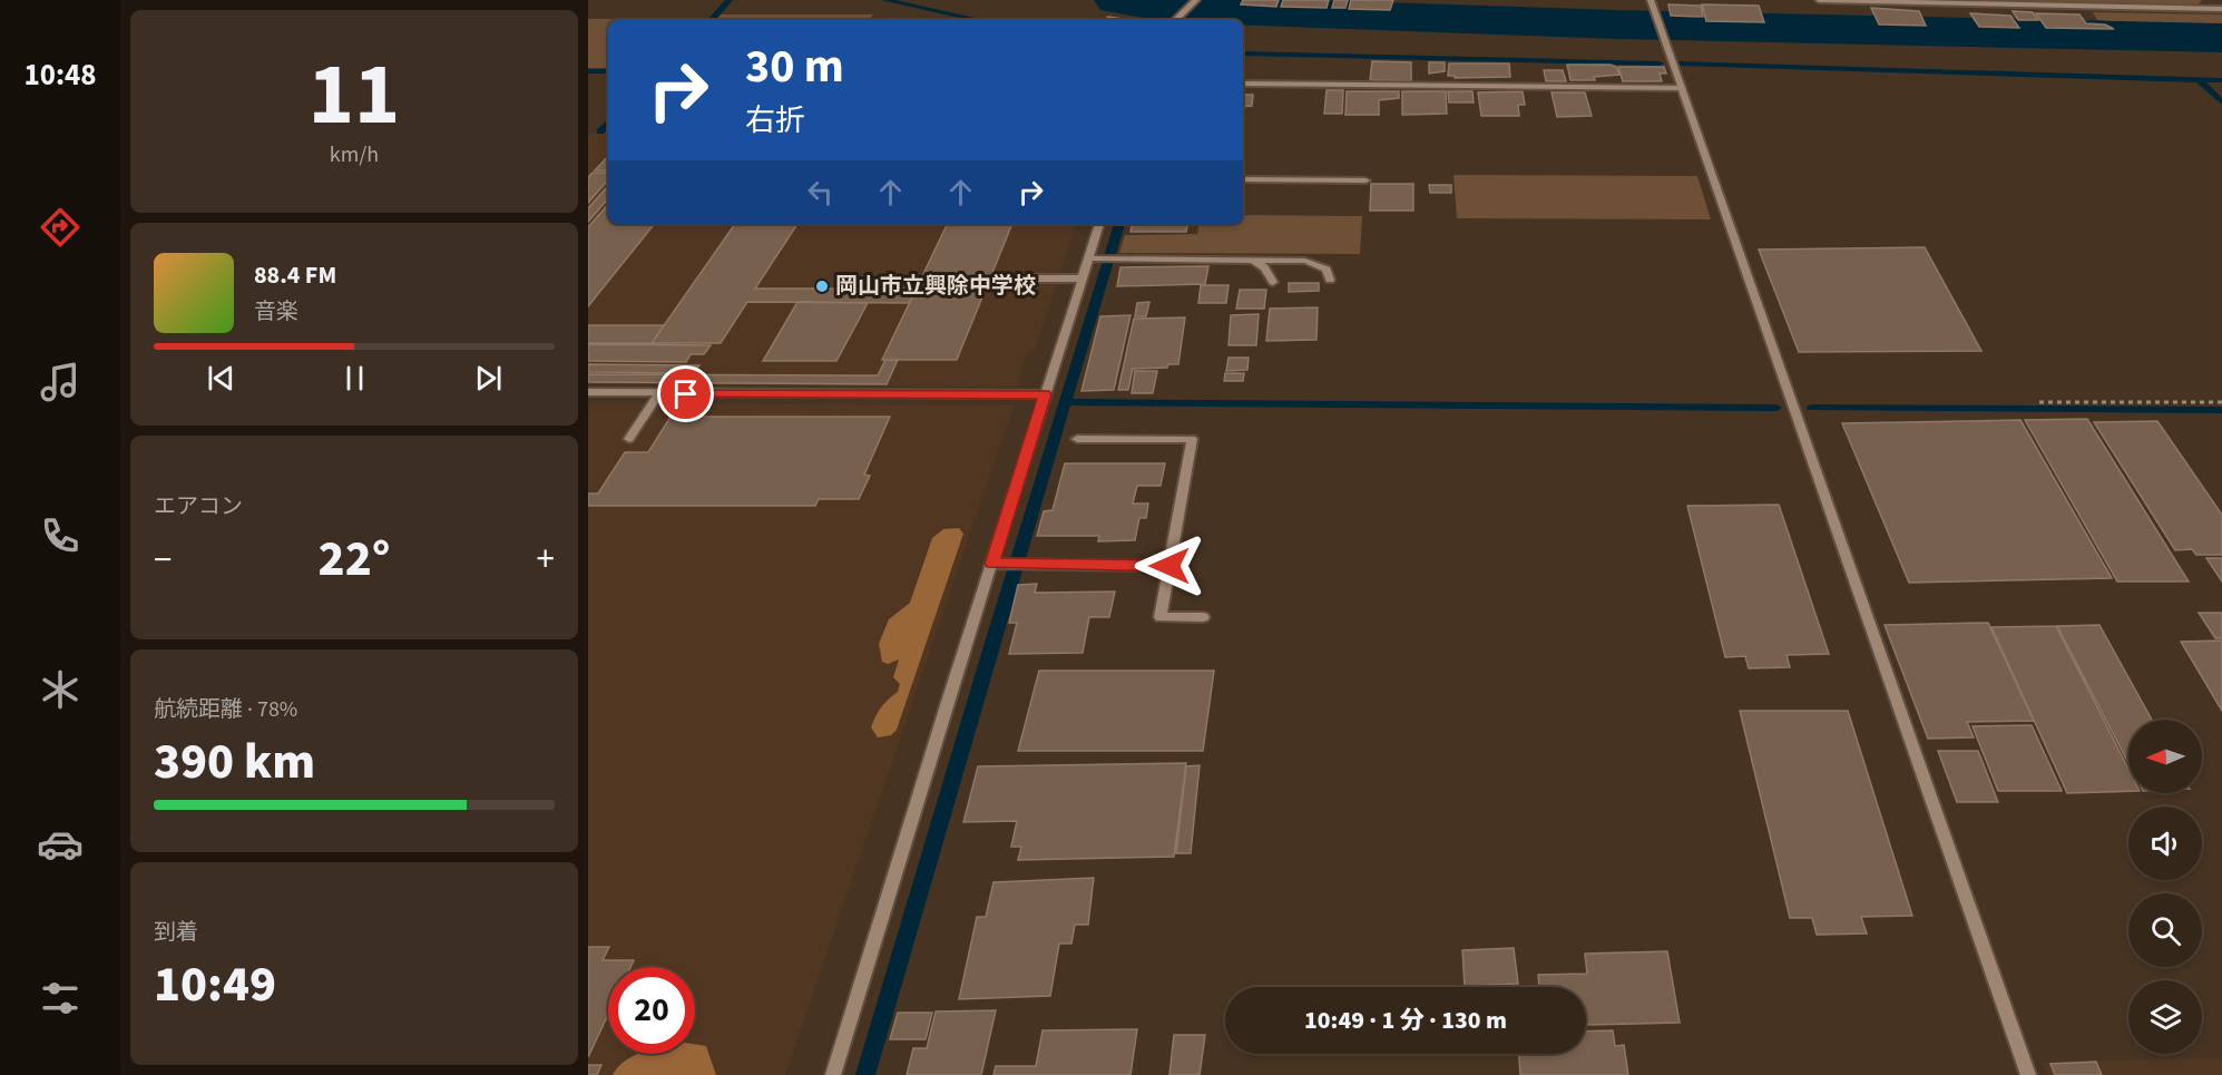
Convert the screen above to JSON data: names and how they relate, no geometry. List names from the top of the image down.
{
  "places": ["岡山市立興除中学校"],
  "north": "left",
  "page": {
    "tabs": "10:48",
    "tile": [
      ["11", "km/h"],
      "エアコン",
      ["航続距離 · 78%", "390 km"],
      ["到着", "10:49"]
    ],
    "turn": ["30 m", "右折"],
    "song": ["88.4 FM", "音楽"],
    "heat": ["−", "22°", "+"],
    "limit": "20",
    "trip": "10:49 · 1 分 · 130 m"
  }
}
